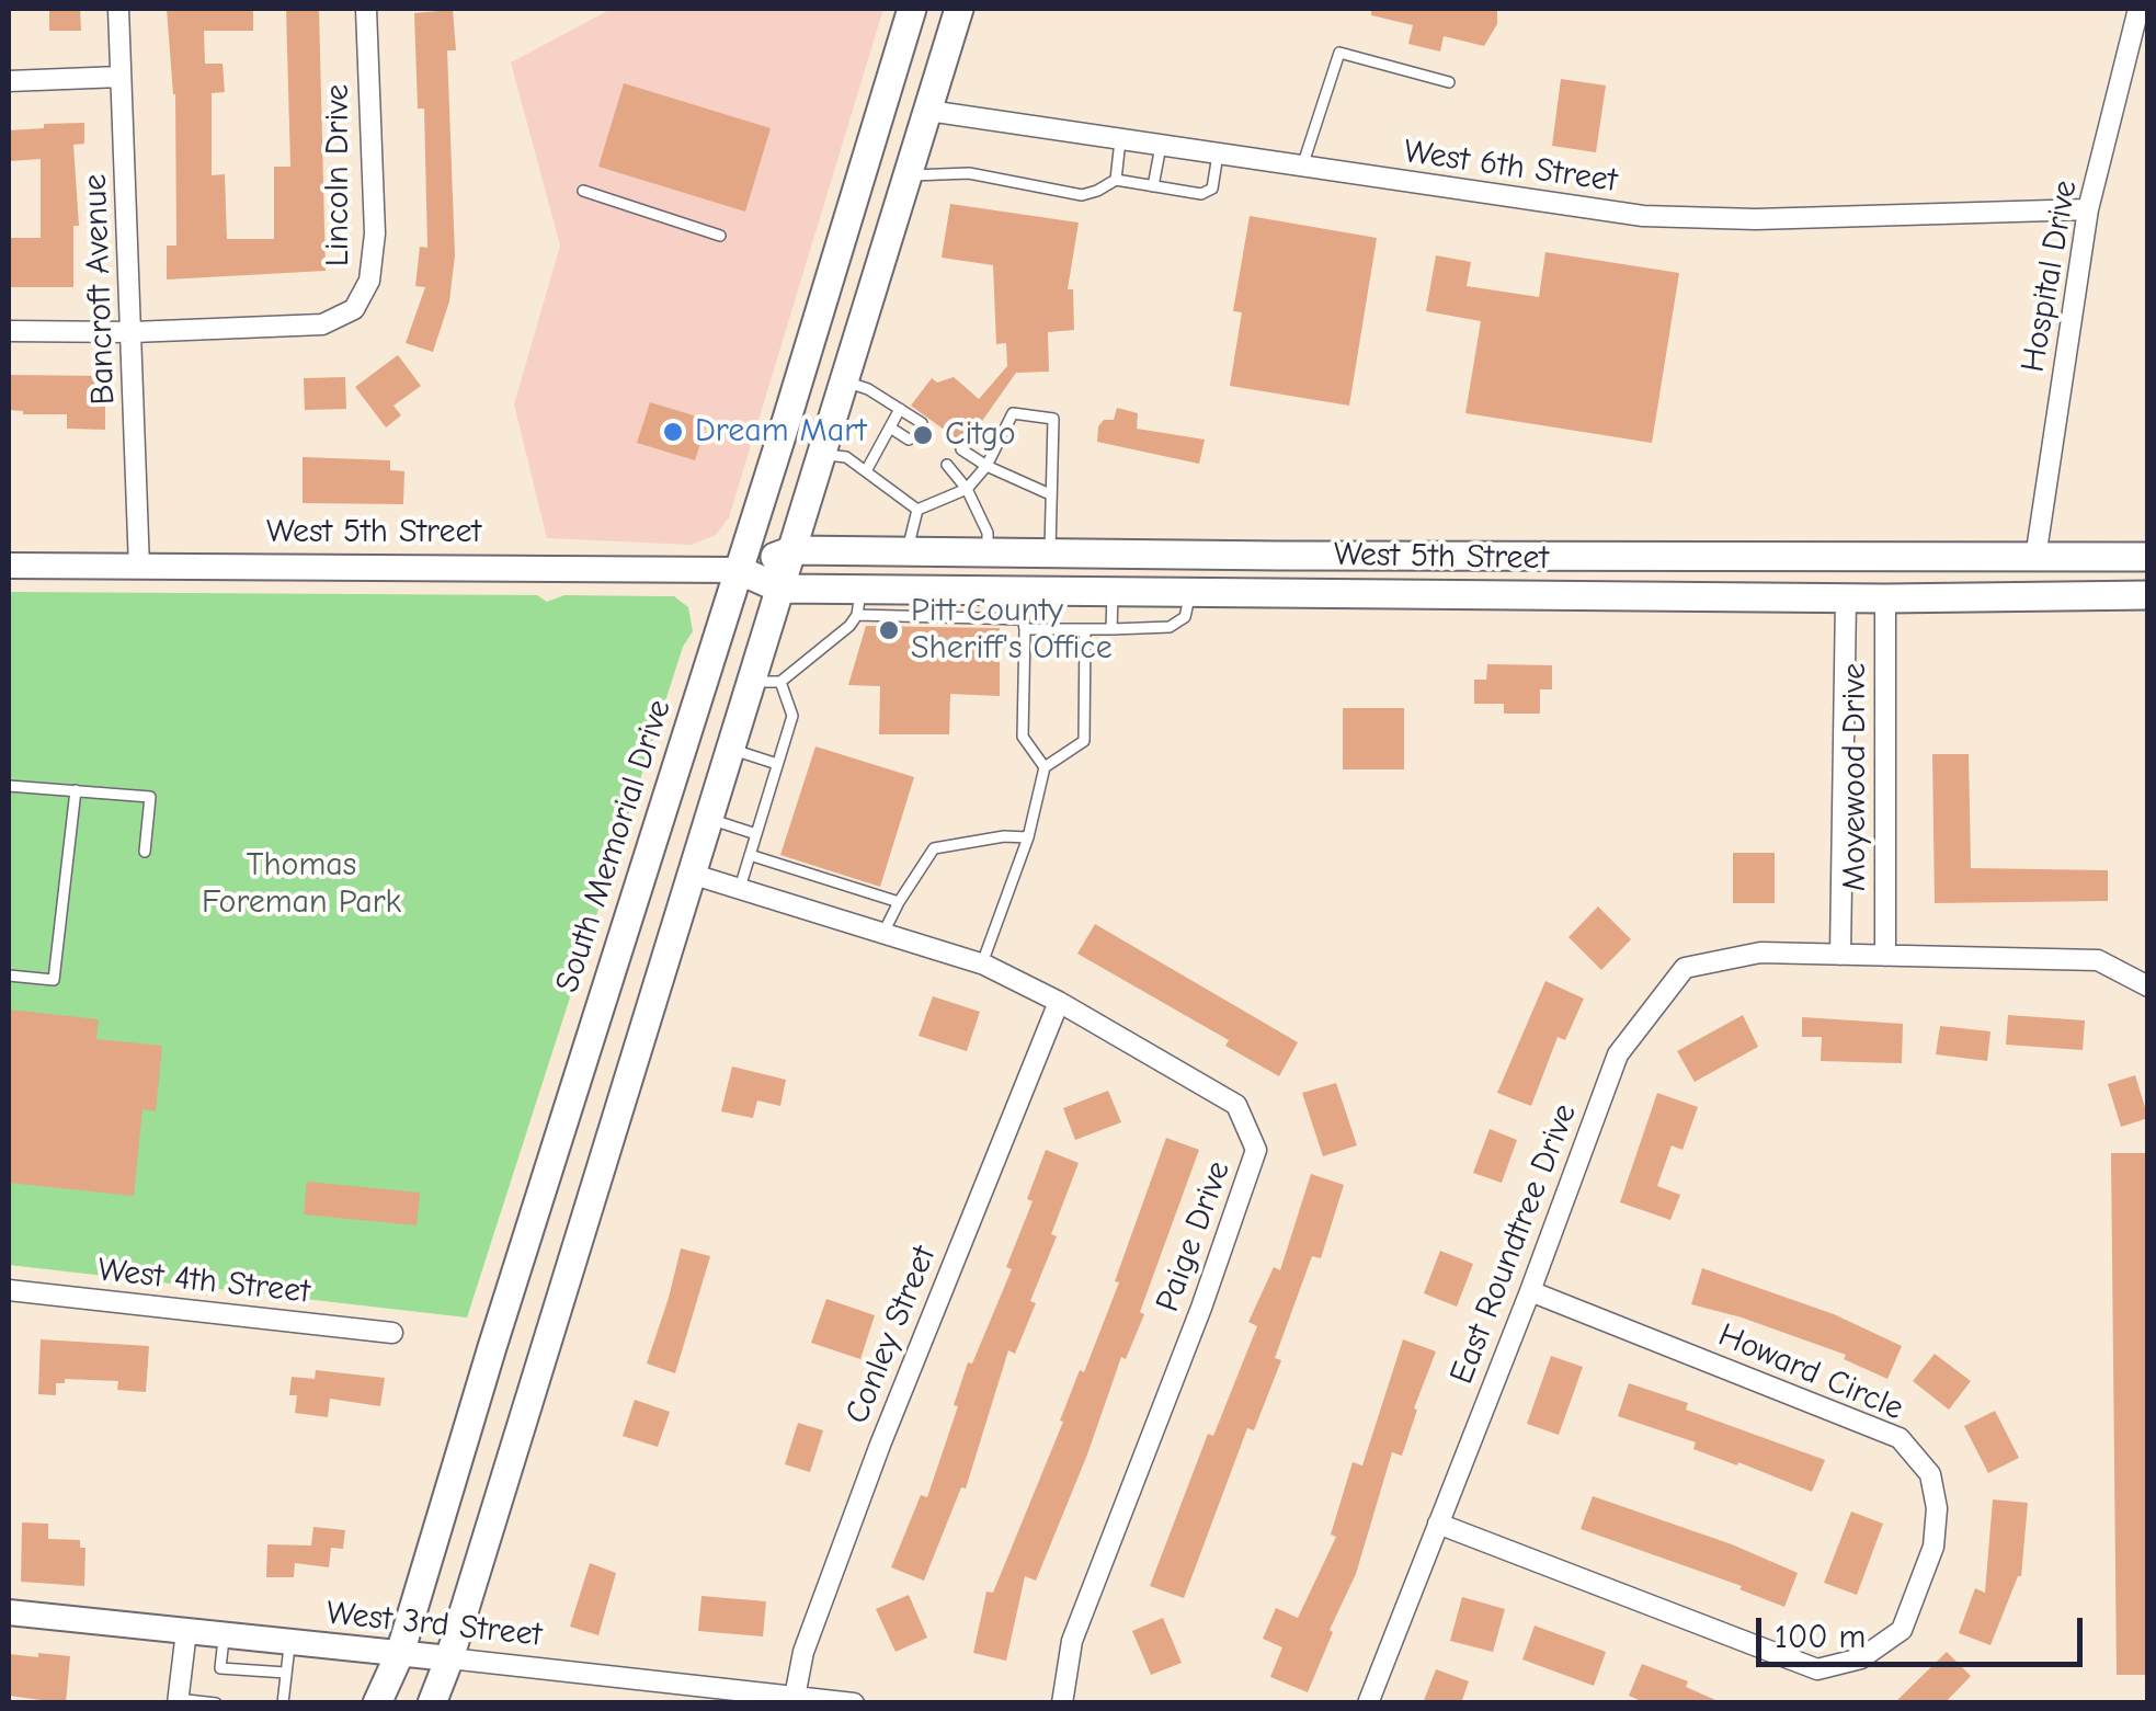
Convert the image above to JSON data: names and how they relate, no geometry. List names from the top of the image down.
{
  "streets": {
    "main road": ["West 5th Street", "South Memorial Drive", "West 3rd Street"],
    "street": [
      "West 6th Street",
      "Lincoln Drive",
      "Hospital Drive",
      "Bancroft Avenue",
      "Moyewood Drive",
      "Paige Drive",
      "East Roundtree Drive",
      "West 4th Street",
      "Conley Street",
      "Howard Circle"
    ]
  },
  "crossings": [
    ["West 6th Street", "Hospital Drive"],
    ["Lincoln Drive", "Bancroft Avenue"],
    ["Hospital Drive", "West 5th Street"],
    ["Bancroft Avenue", "West 5th Street"],
    ["West 5th Street", "Moyewood Drive"],
    ["West 5th Street", "South Memorial Drive"],
    ["Moyewood Drive", "East Roundtree Drive"],
    ["South Memorial Drive", "West 3rd Street"],
    ["Paige Drive", "Conley Street"],
    ["East Roundtree Drive", "Howard Circle"],
    ["Conley Street", "West 3rd Street"]
  ],
  "parks": ["Thomas Foreman Park"],
  "places": ["Dream Mart", "Citgo", "Pitt County Sheriff's Office"],
  "scale_bar": "100 m"
}
